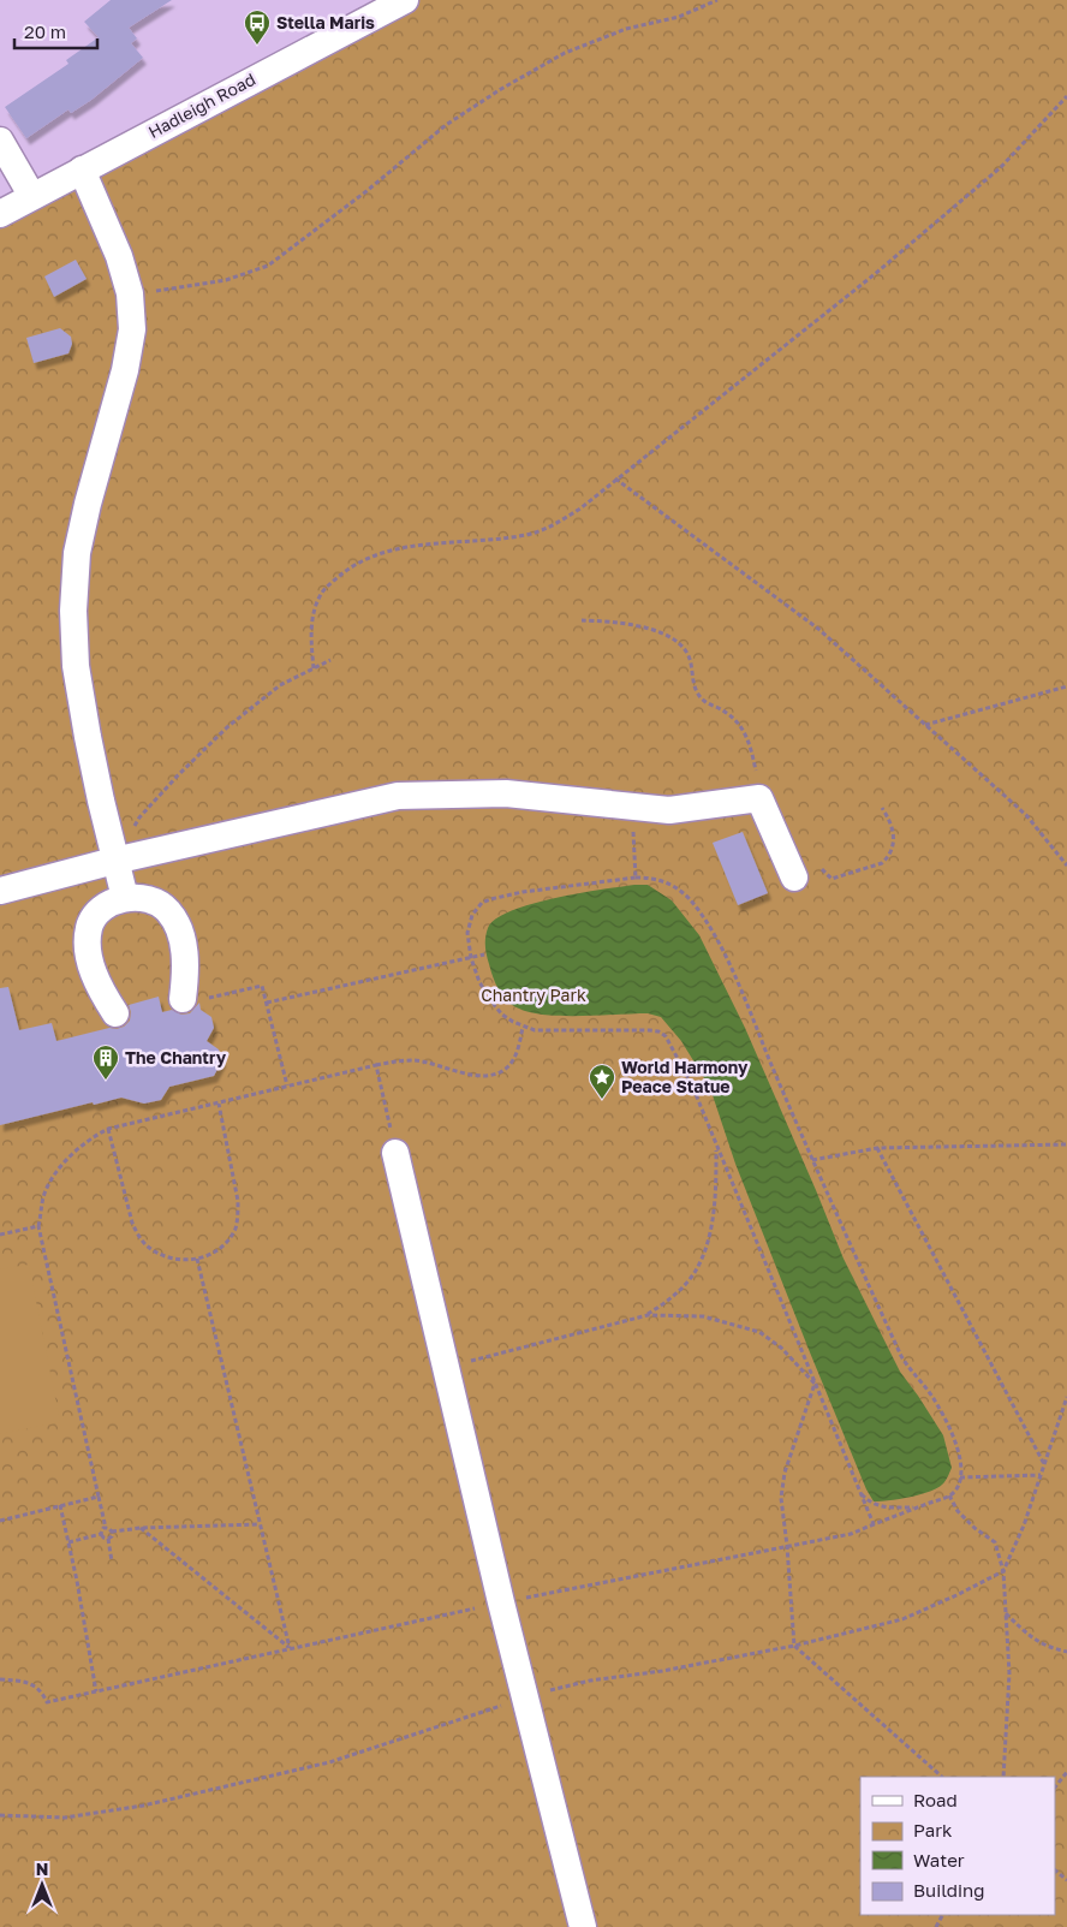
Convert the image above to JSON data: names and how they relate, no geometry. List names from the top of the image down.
{
  "streets": {
    "street": ["Hadleigh Road"]
  },
  "parks": ["Chantry Park"],
  "places": {
    "bus stop": ["Stella Maris"],
    "building": ["The Chantry"],
    "place": ["World Harmony Peace Statue"]
  },
  "legend": [
    "Road",
    "Park",
    "Water",
    "Building"
  ],
  "scale_bar": "20 m",
  "north": "top"
}
